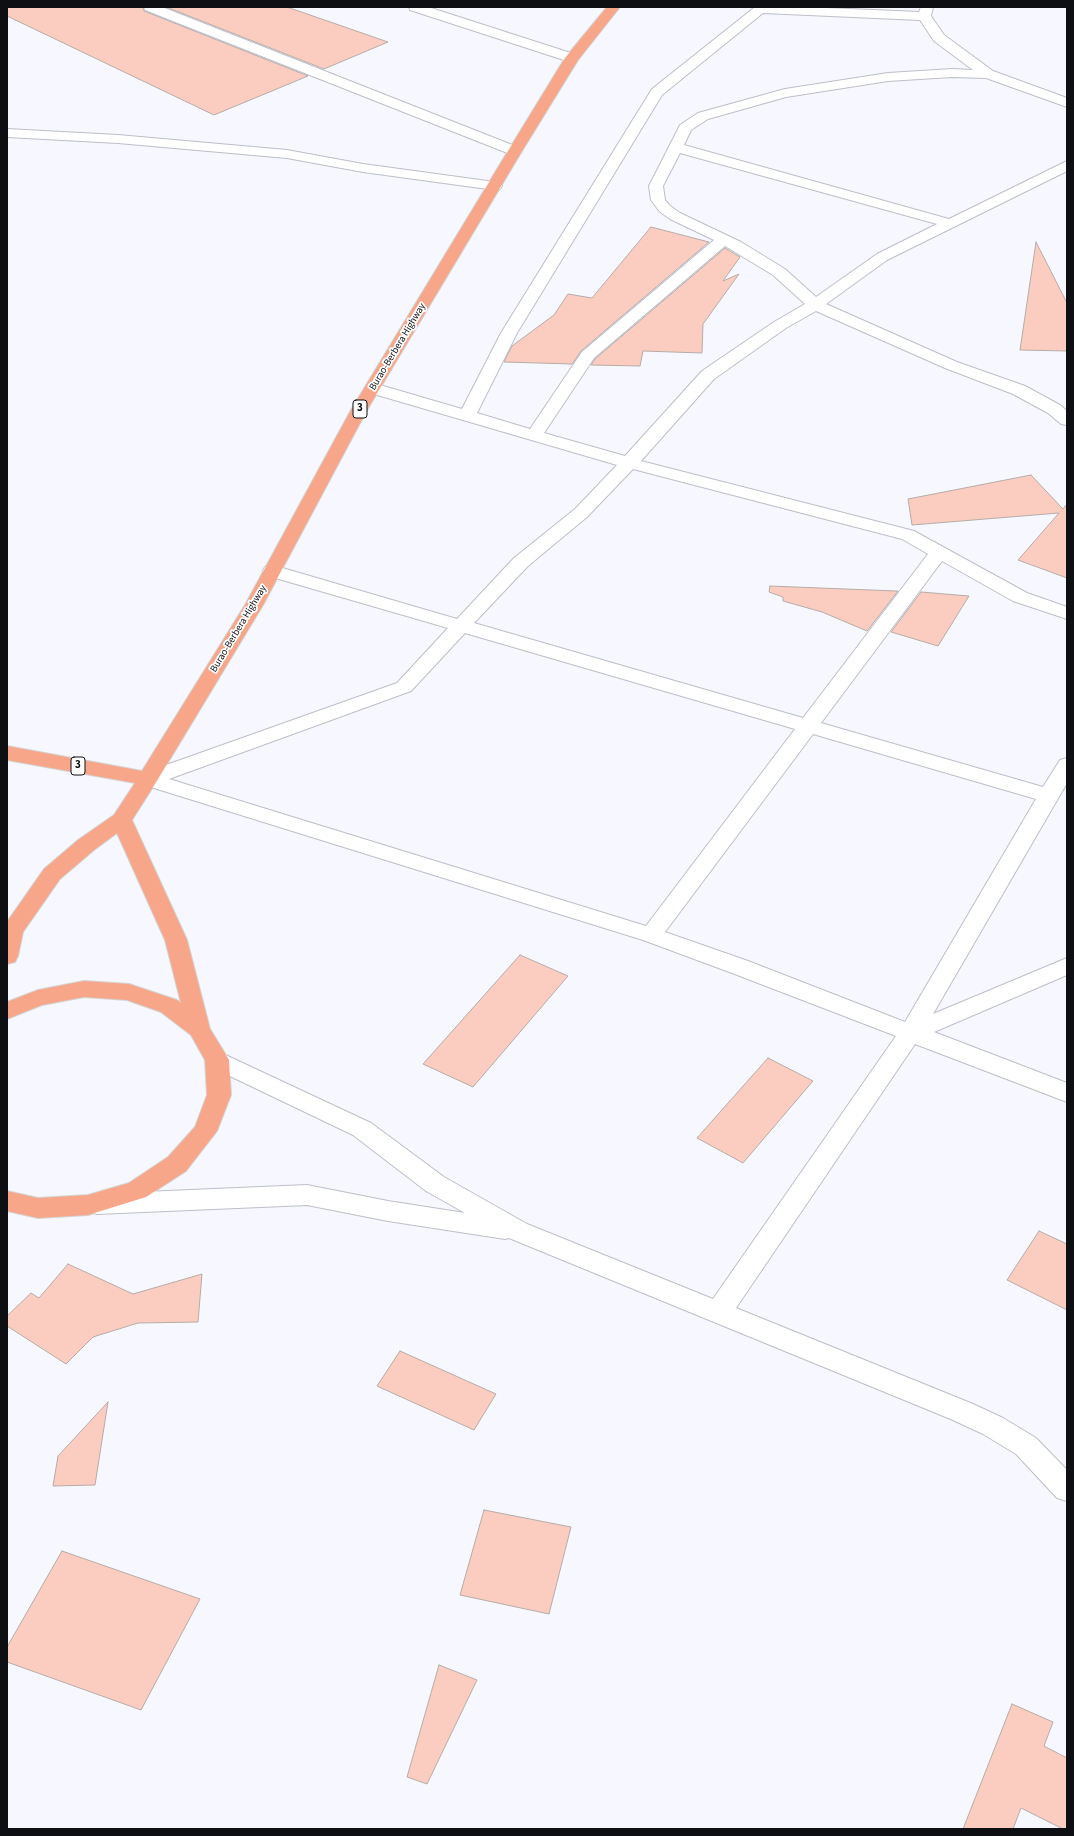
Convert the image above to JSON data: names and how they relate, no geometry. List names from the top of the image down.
{
  "streets": {
    "highway": ["Burao-Berbera Highway", "3"]
  },
  "crossings": [
    ["Burao-Berbera Highway", "3"]
  ]
}
